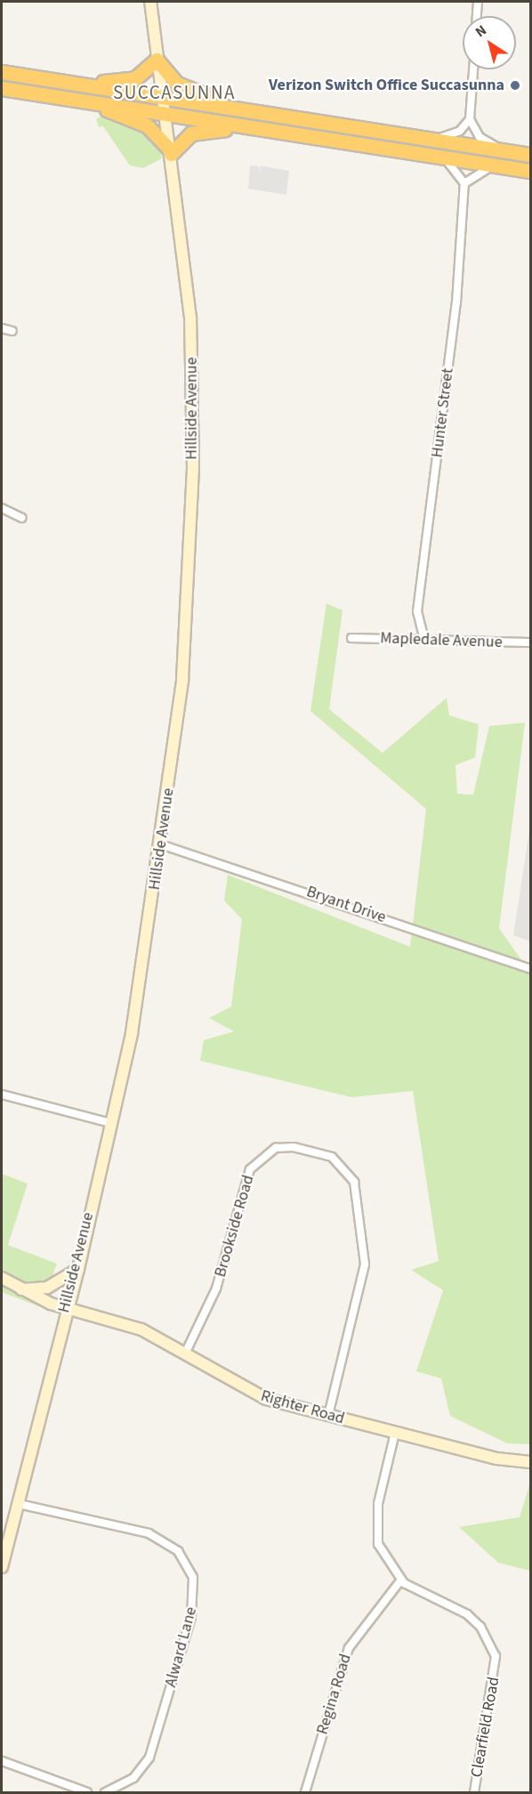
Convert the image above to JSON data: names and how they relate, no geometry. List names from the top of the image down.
{
  "streets": {
    "main road": ["Hillside Avenue", "Righter Road"],
    "street": [
      "Hunter Street",
      "Mapledale Avenue",
      "Bryant Drive",
      "Brookside Road",
      "Alward Lane",
      "Regina Road",
      "Clearfield Road"
    ]
  },
  "crossings": [
    ["Hillside Avenue", "Bryant Drive"],
    ["Hillside Avenue", "Righter Road"],
    ["Hillside Avenue", "Alward Lane"],
    ["Hunter Street", "Mapledale Avenue"],
    ["Brookside Road", "Righter Road"],
    ["Righter Road", "Clearfield Road"],
    ["Regina Road", "Clearfield Road"]
  ],
  "districts": ["SUCCASUNNA"],
  "places": ["Verizon Switch Office Succasunna"],
  "north": "top left"
}
